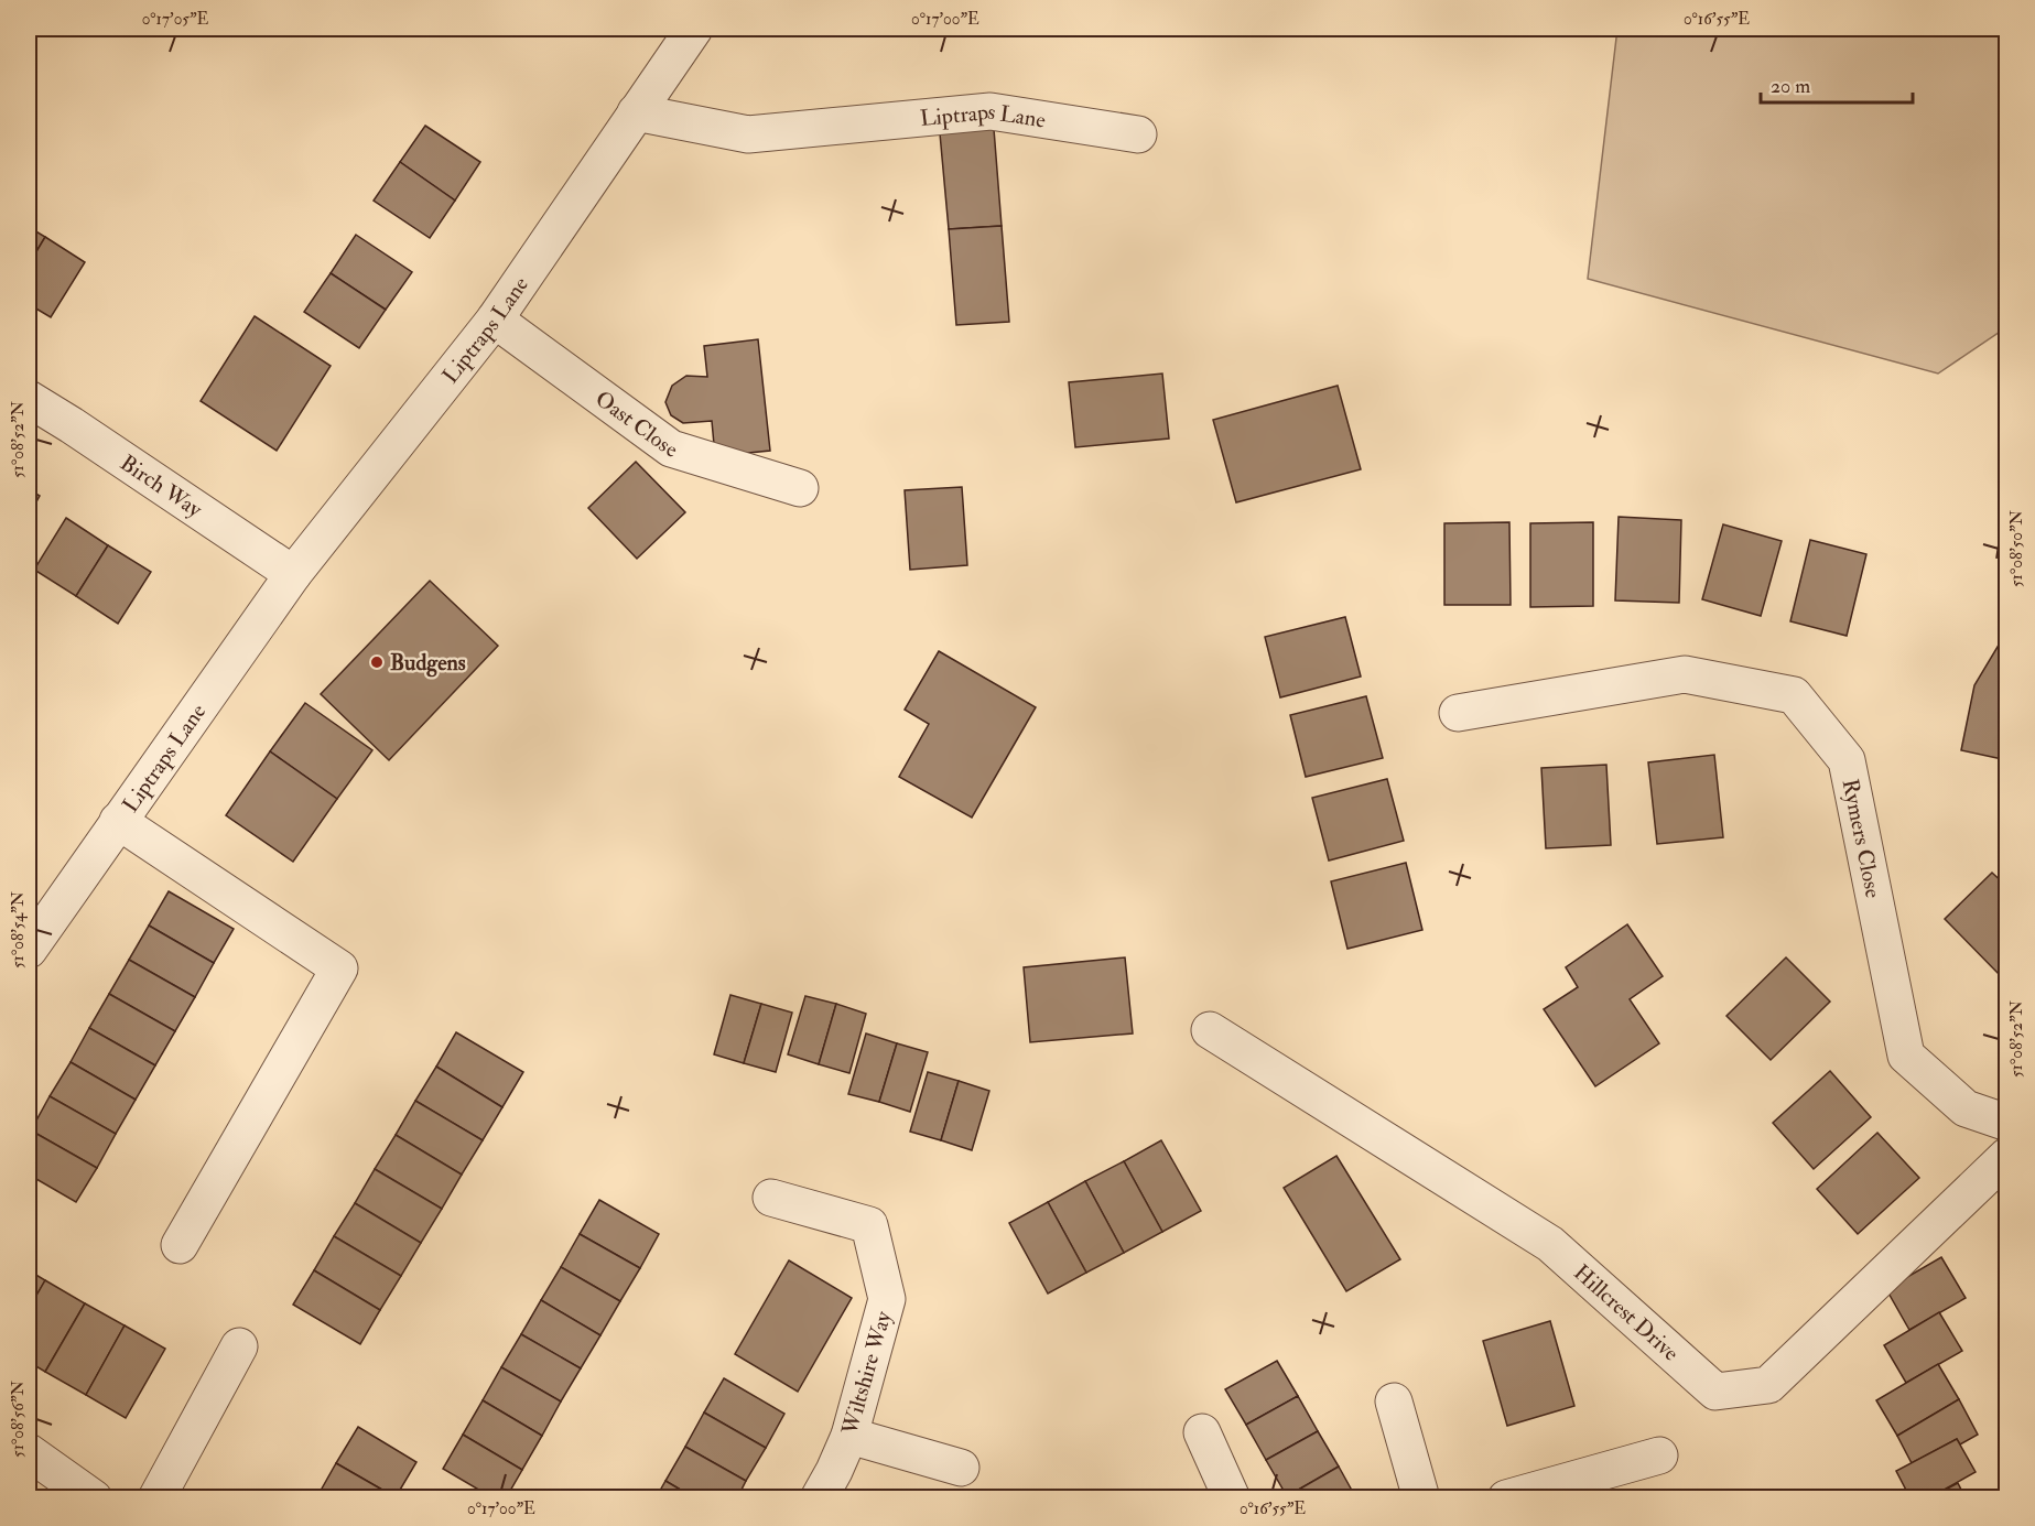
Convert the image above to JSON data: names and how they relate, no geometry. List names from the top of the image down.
{
  "streets": {
    "street": [
      "Liptraps Lane",
      "Oast Close",
      "Birch Way",
      "Rymers Close",
      "Hillcrest Drive",
      "Wiltshire Way"
    ]
  },
  "crossings": [
    ["Liptraps Lane", "Oast Close"],
    ["Liptraps Lane", "Birch Way"]
  ],
  "places": ["Budgens"],
  "scale_bar": "20 m",
  "coordinates": [
    "0°17'05\"E",
    "0°17'00\"E",
    "0°16'55\"E",
    "51°08'52\"N",
    "51°08'50\"N",
    "51°08'54\"N",
    "51°08'56\"N"
  ]
}
